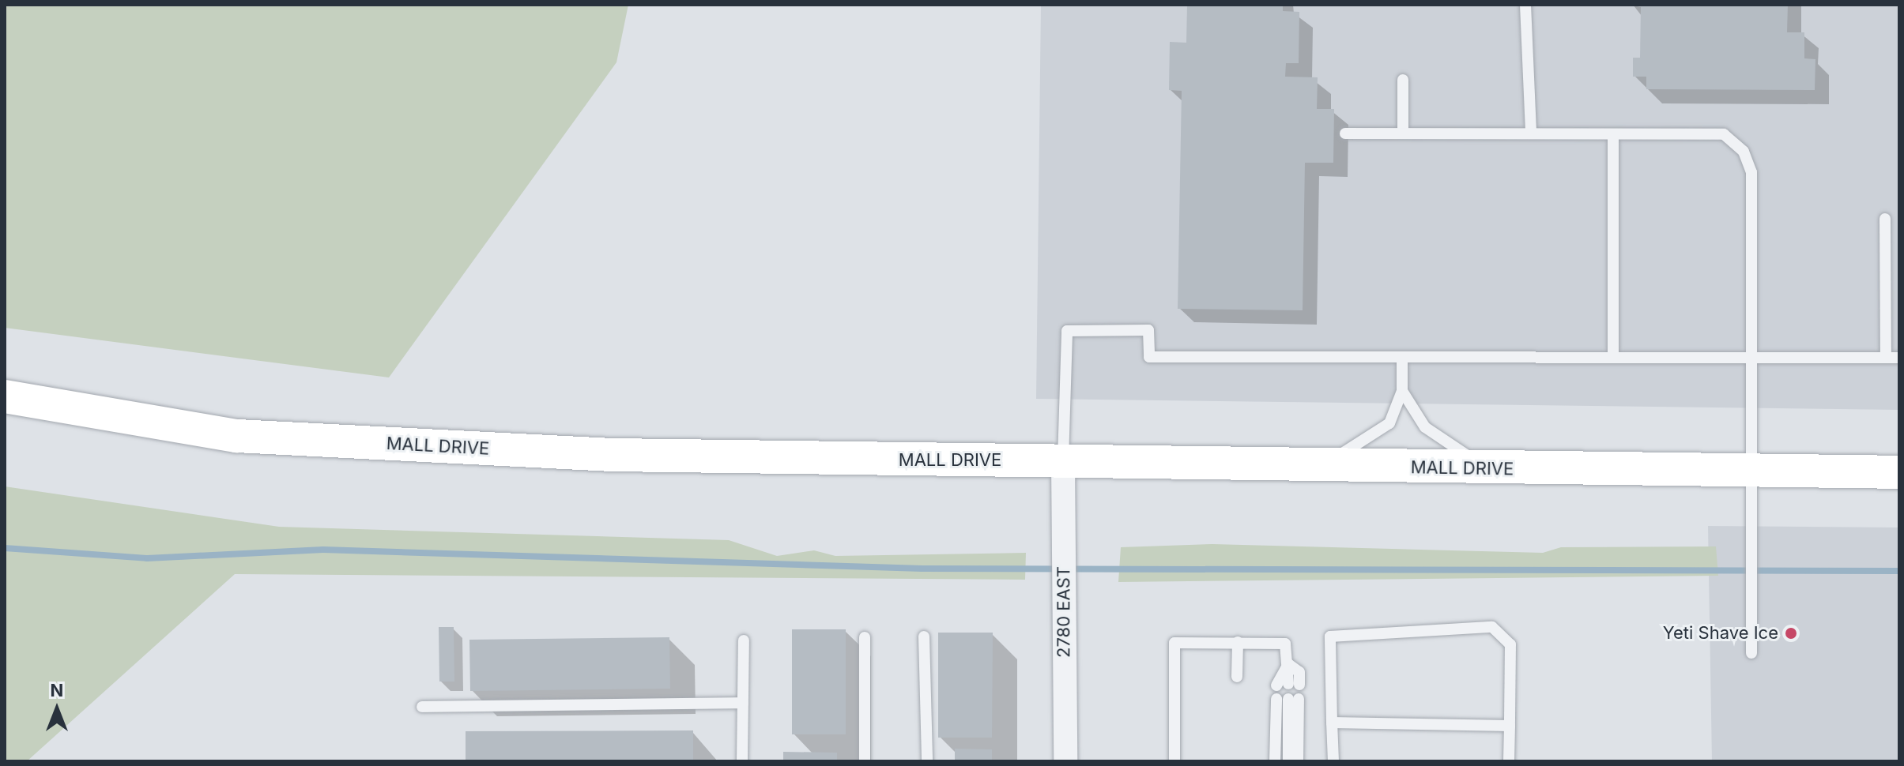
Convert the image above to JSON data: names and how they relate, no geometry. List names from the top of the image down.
{
  "streets": {
    "main road": ["MALL DRIVE"],
    "street": ["2780 EAST"]
  },
  "crossings": [
    ["MALL DRIVE", "2780 EAST"]
  ],
  "places": ["Yeti Shave Ice"],
  "north": "top"
}
